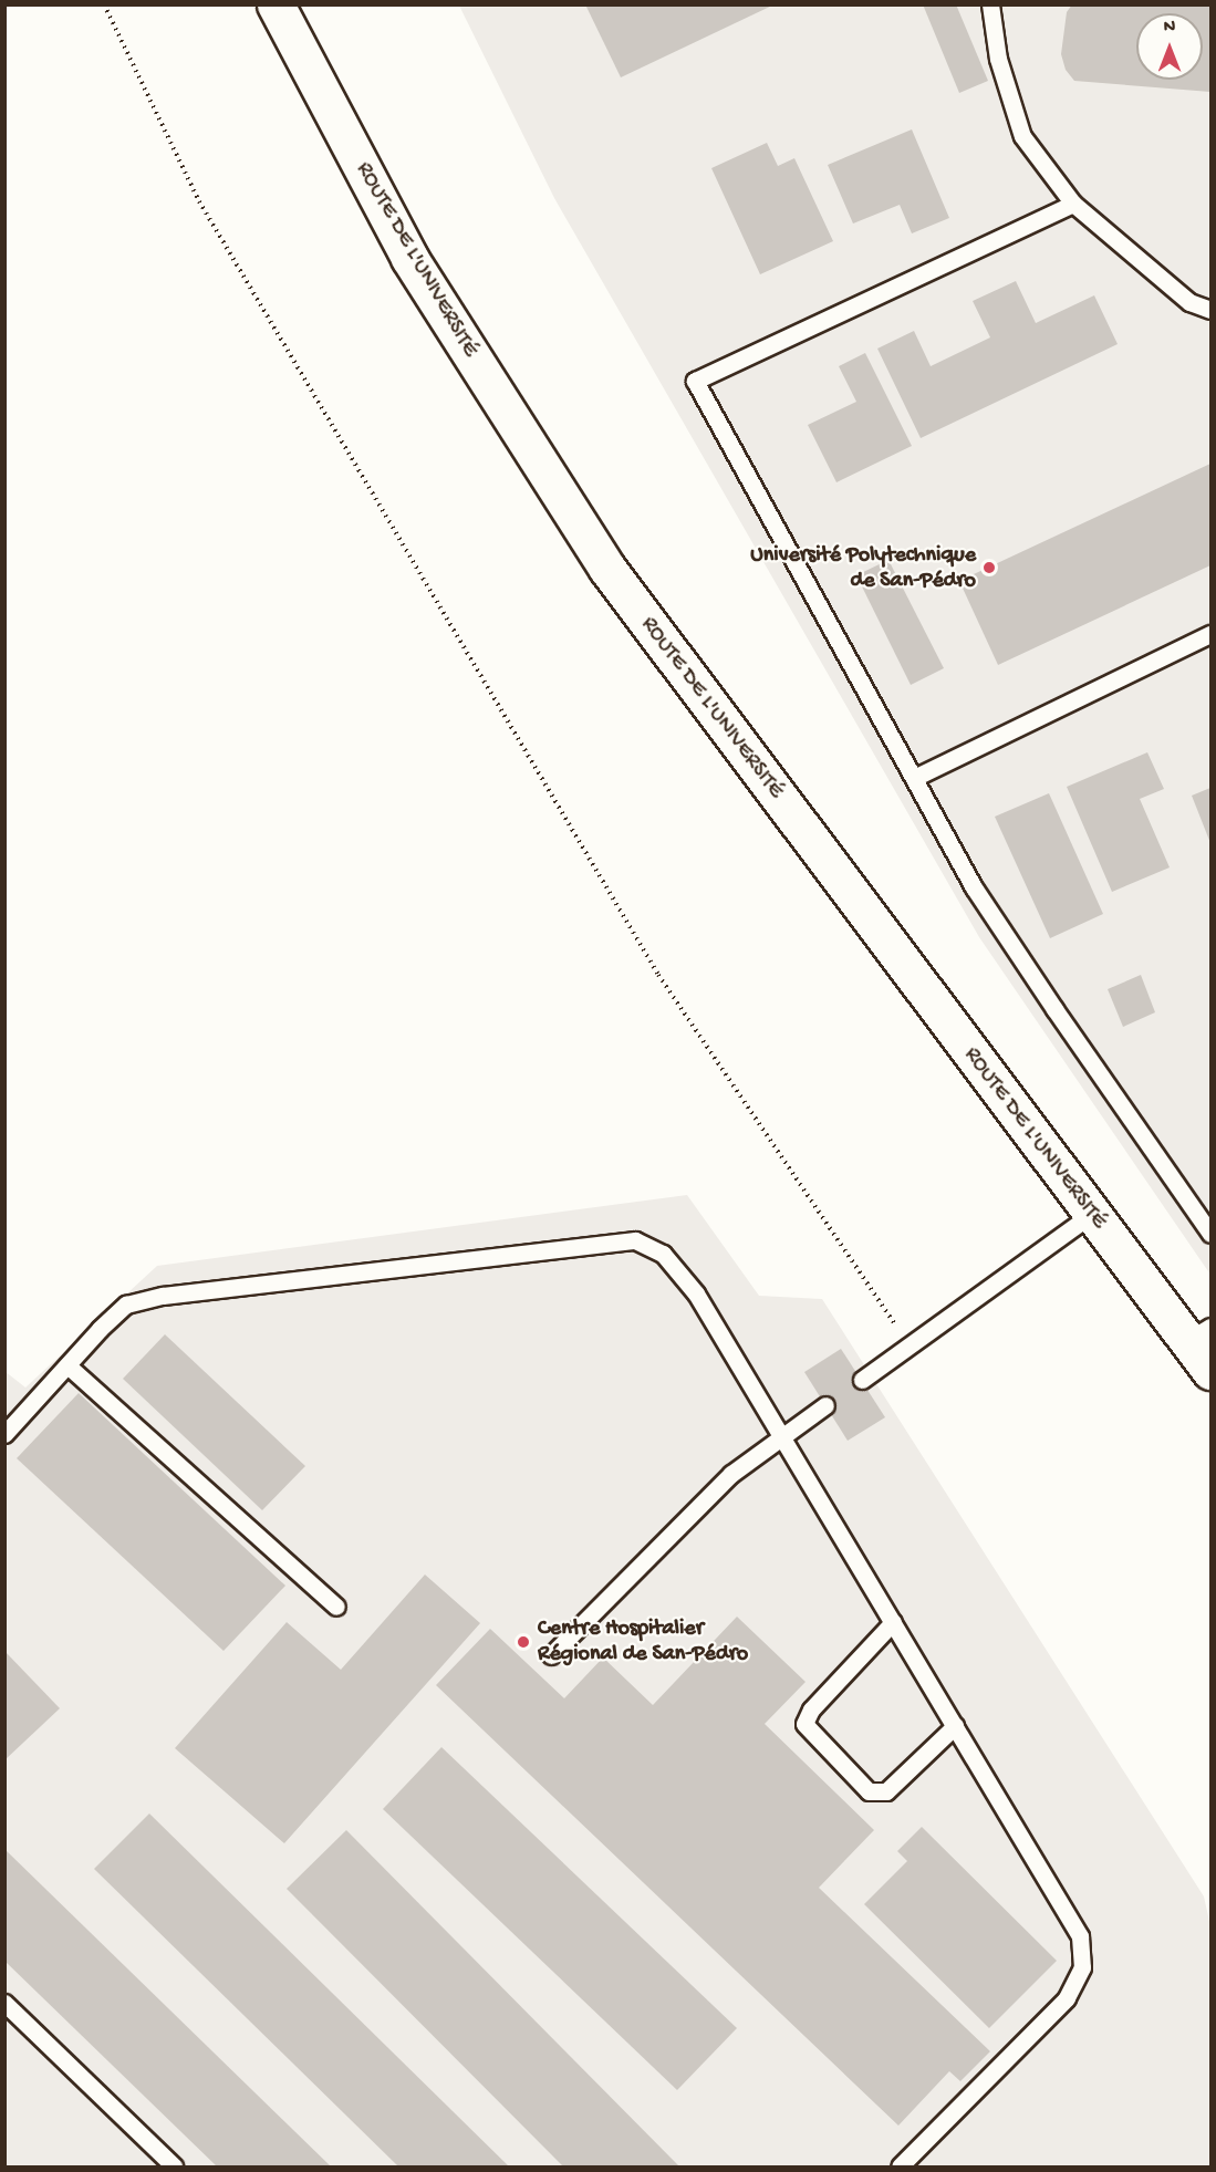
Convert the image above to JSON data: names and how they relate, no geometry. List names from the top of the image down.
{
  "streets": {
    "street": ["ROUTE DE L'UNIVERSITÉ"]
  },
  "places": ["Université Polytechnique de San-Pédro", "Centre Hospitalier Régional de San-Pédro"],
  "north": "top"
}
